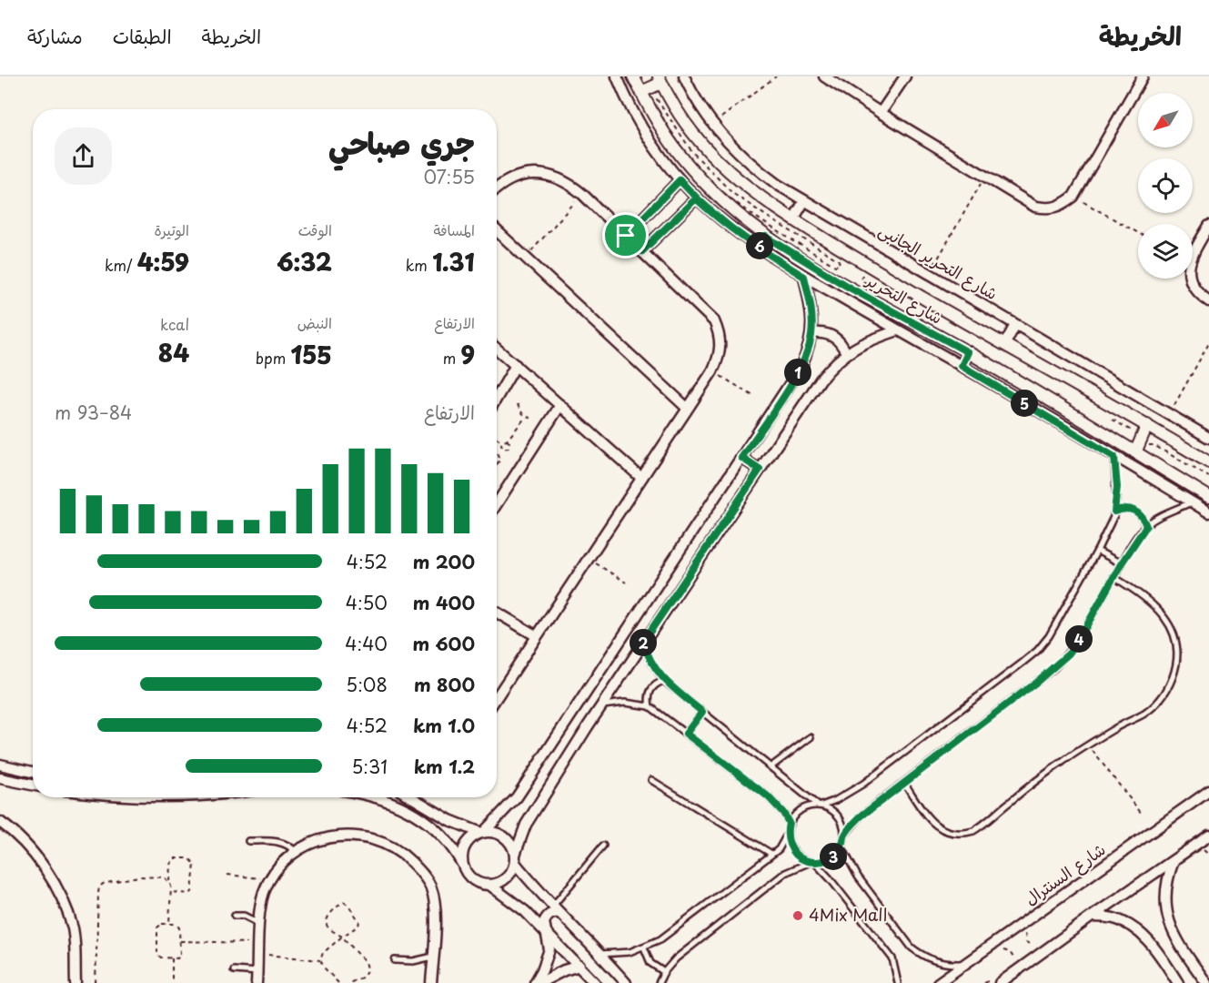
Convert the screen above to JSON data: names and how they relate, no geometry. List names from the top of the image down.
{
  "streets": {
    "street": ["شارع التحرير الجانبى", "شارع التحرير", "شارع السنترال"]
  },
  "places": ["4Mix Mall"],
  "north": "bottom left",
  "page": {
    "header": "الخريطة",
    "nav": ["الخريطة", "الطبقات", "مشاركة"],
    "heading": ["جري صباحي", "07:55"],
    "stats": [
      ["المسافة", "1.31 km"],
      ["الوقت", "6:32"],
      ["الوتيرة", "4:59 /km"],
      ["الارتفاع", "9 m"],
      ["النبض", "155 bpm"],
      ["kcal", "84"]
    ],
    "pins": [
      "6",
      "1",
      "5",
      "4",
      "2",
      "3"
    ],
    "chart": ["الارتفاع", "84–93 m"],
    "list": [
      {
        "name": "200 m",
        "note": "4:52"
      },
      {
        "name": "400 m",
        "note": "4:50"
      },
      {
        "name": "600 m",
        "note": "4:40"
      },
      {
        "name": "800 m",
        "note": "5:08"
      },
      {
        "name": "1.0 km",
        "note": "4:52"
      },
      {
        "name": "1.2 km",
        "note": "5:31"
      }
    ]
  }
}
